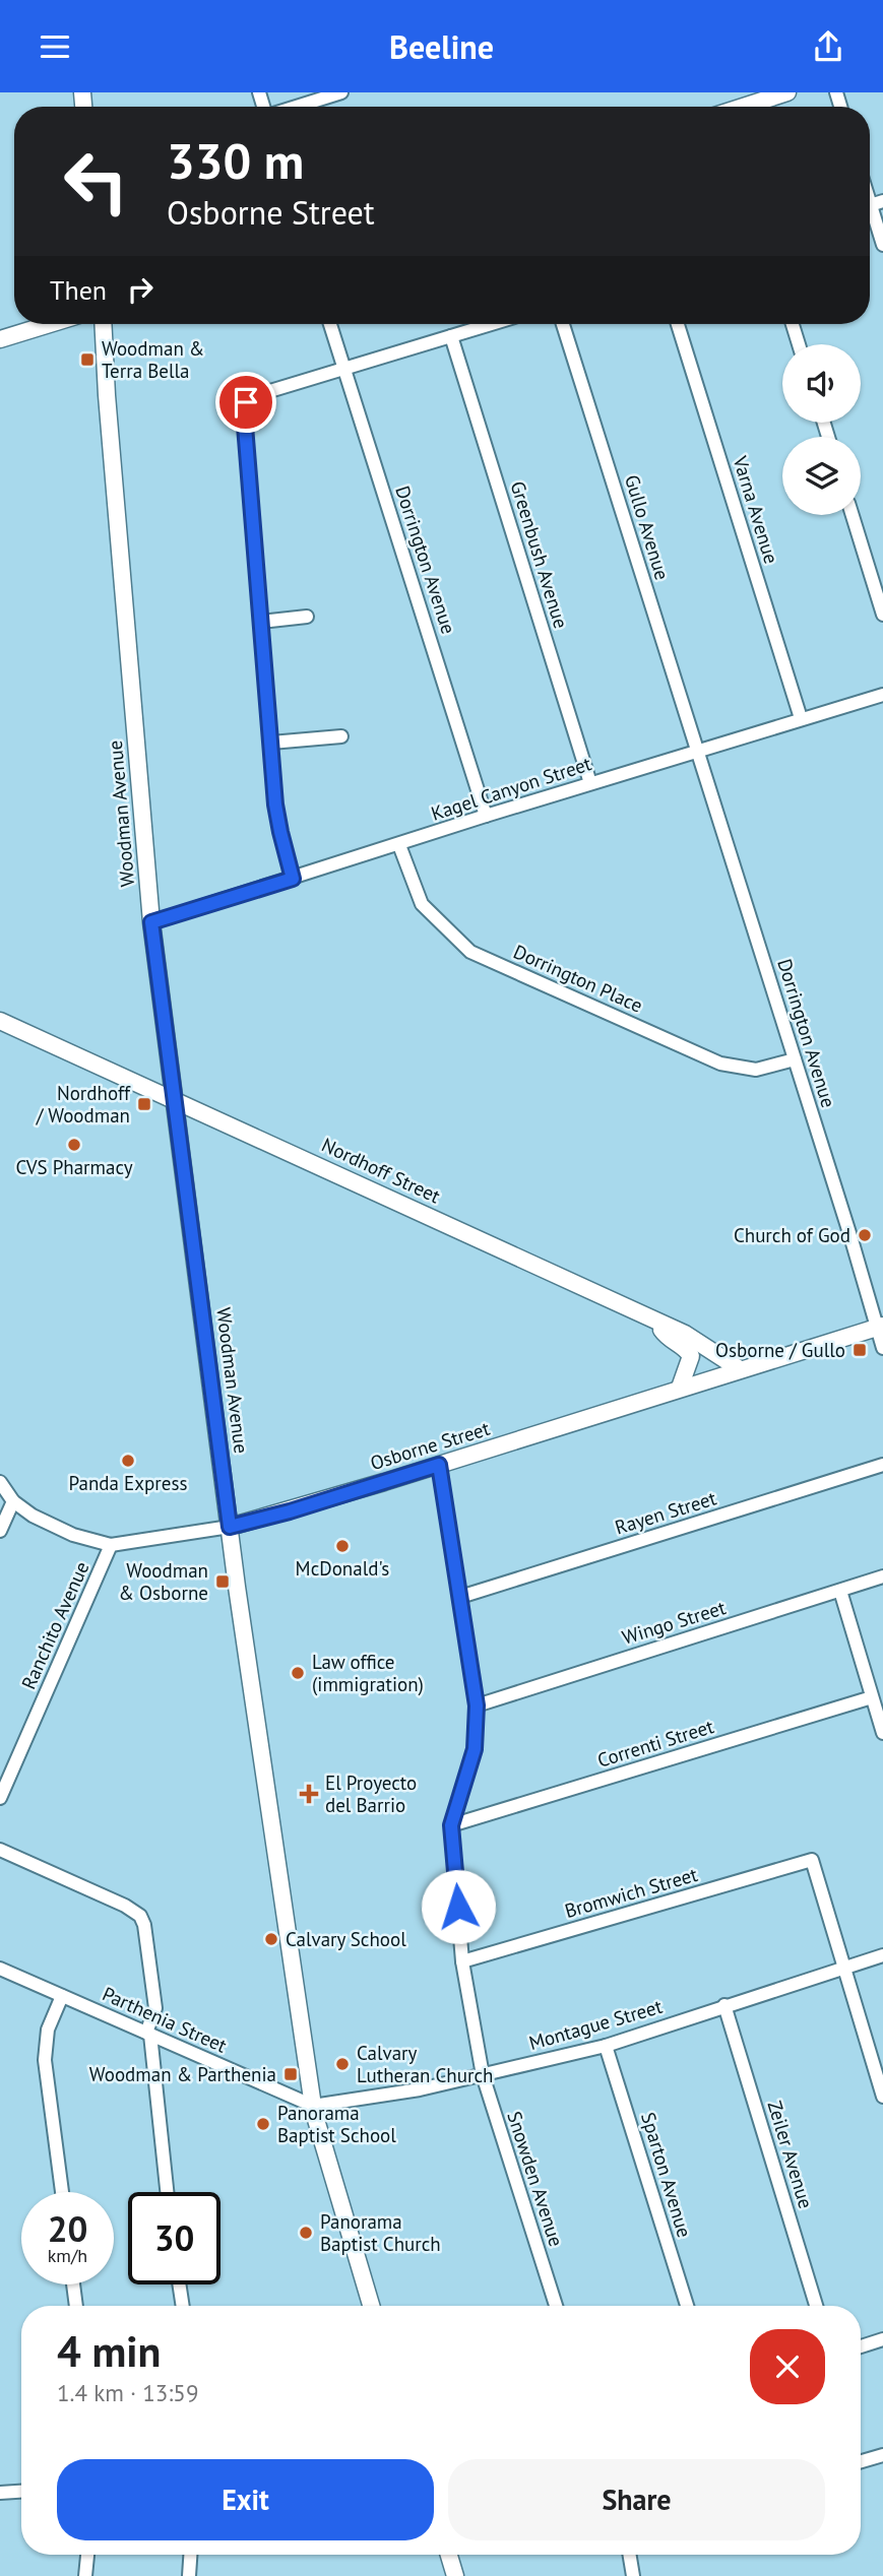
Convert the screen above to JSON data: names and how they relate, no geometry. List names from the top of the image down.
{
  "streets": {
    "main road": ["Woodman Avenue", "Nordhoff Street", "Osborne Street"],
    "street": [
      "Varna Avenue",
      "Gullo Avenue",
      "Greenbush Avenue",
      "Dorrington Avenue",
      "Kagel Canyon Street",
      "Dorrington Place",
      "Rayen Street",
      "Wingo Street",
      "Ranchito Avenue",
      "Correnti Street",
      "Bromwich Street",
      "Parthenia Street",
      "Montague Street",
      "Zeiler Avenue",
      "Sparton Avenue",
      "Snowden Avenue"
    ]
  },
  "crossings": [
    ["Varna Avenue", "Kagel Canyon Street"],
    ["Gullo Avenue", "Dorrington Avenue"],
    ["Gullo Avenue", "Kagel Canyon Street"],
    ["Greenbush Avenue", "Kagel Canyon Street"],
    ["Dorrington Avenue", "Kagel Canyon Street"],
    ["Dorrington Avenue", "Dorrington Place"],
    ["Dorrington Avenue", "Osborne Street"],
    ["Kagel Canyon Street", "Woodman Avenue"],
    ["Kagel Canyon Street", "Dorrington Place"],
    ["Woodman Avenue", "Nordhoff Street"],
    ["Woodman Avenue", "Osborne Street"],
    ["Woodman Avenue", "Parthenia Street"],
    ["Woodman Avenue", "Montague Street"],
    ["Nordhoff Street", "Osborne Street"],
    ["Osborne Street", "Ranchito Avenue"],
    ["Osborne Street", "Snowden Avenue"],
    ["Rayen Street", "Snowden Avenue"],
    ["Wingo Street", "Snowden Avenue"],
    ["Correnti Street", "Snowden Avenue"],
    ["Bromwich Street", "Montague Street"],
    ["Bromwich Street", "Snowden Avenue"],
    ["Parthenia Street", "Montague Street"],
    ["Montague Street", "Zeiler Avenue"],
    ["Montague Street", "Sparton Avenue"],
    ["Montague Street", "Snowden Avenue"]
  ],
  "places": {
    "transit": [
      "Woodman & Terra Bella",
      "Nordhoff / Woodman",
      "Osborne / Gullo",
      "Woodman & Osborne",
      "Woodman & Parthenia"
    ],
    "other": [
      "CVS Pharmacy",
      "Church of God",
      "Panda Express",
      "McDonald's",
      "Law office (immigration)",
      "Calvary School",
      "Calvary Lutheran Church",
      "Panorama Baptist School",
      "Panorama Baptist Church"
    ],
    "health": ["El Proyecto del Barrio"]
  },
  "page": {
    "header": "Beeline",
    "turn": ["330 m", "Osborne Street"],
    "then": "Then",
    "speed": "20 km/h",
    "limit": "30",
    "heading": ["4 min", "1.4 km · 13:59"],
    "buttons": ["Exit", "Share"]
  }
}
